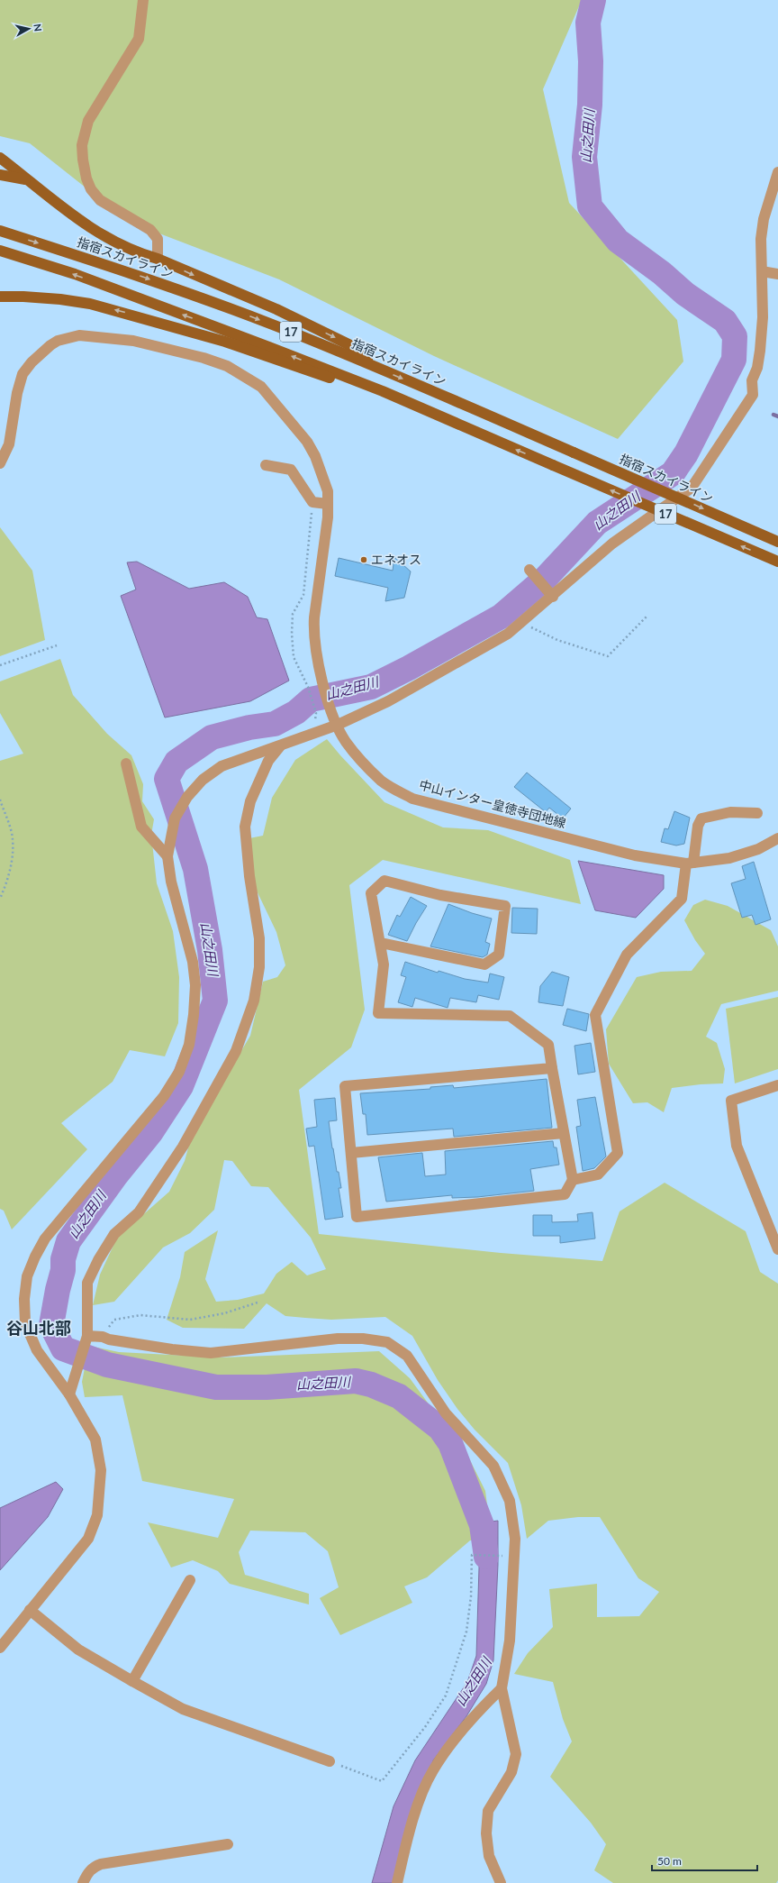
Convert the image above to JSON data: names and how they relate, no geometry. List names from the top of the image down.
{
  "streets": {
    "main road": ["指宿スカイライン", "17"],
    "street": ["中山インター皇徳寺団地線"]
  },
  "districts": ["谷山北部"],
  "water": ["山之田川"],
  "places": ["エネオス"],
  "scale_bar": "50 m",
  "north": "right"
}
